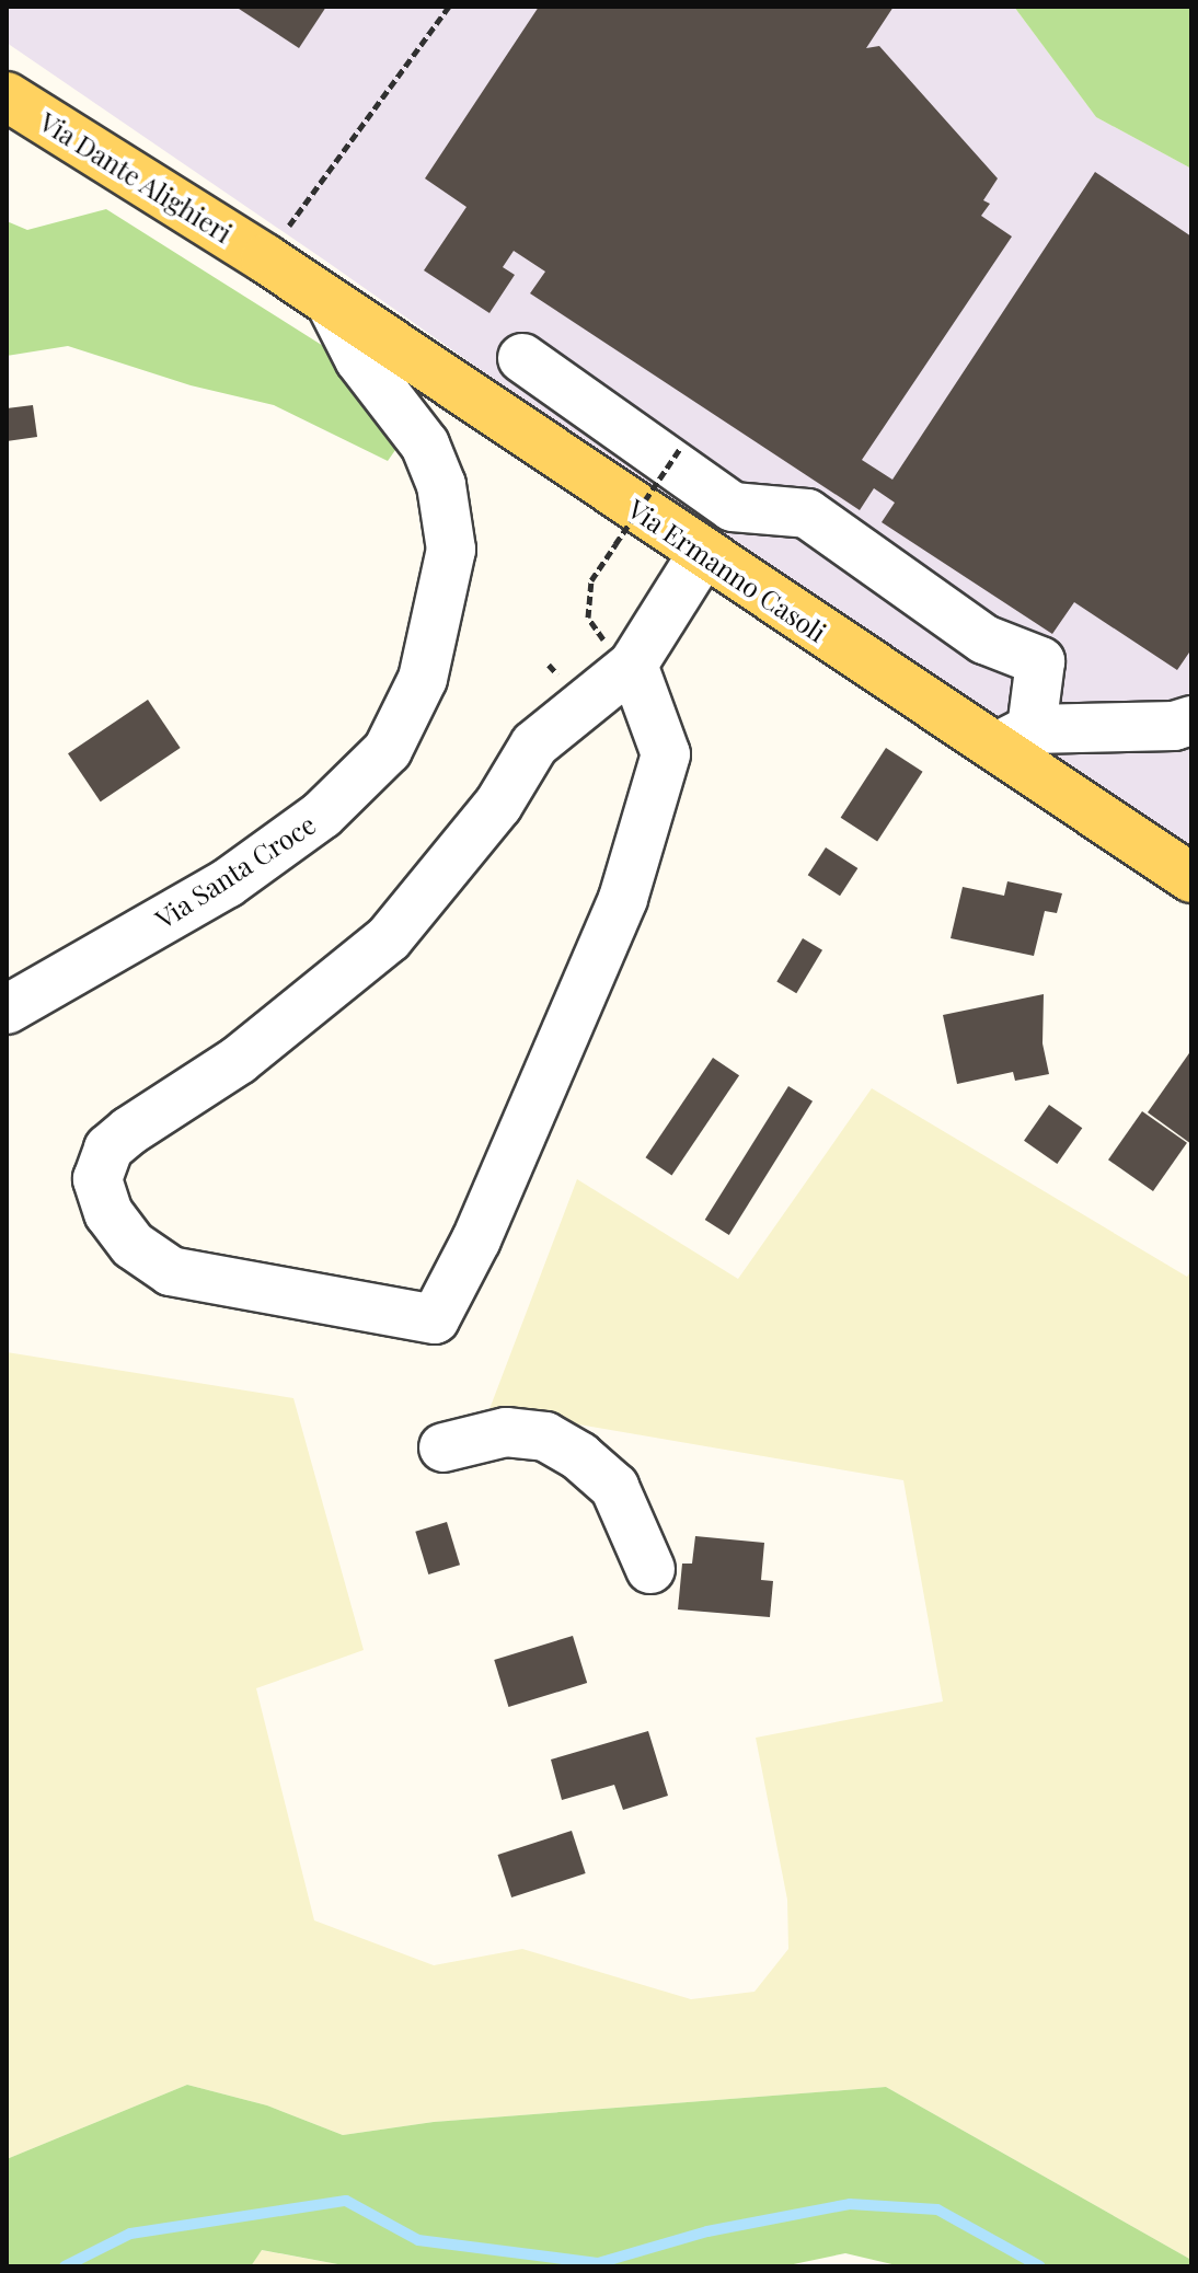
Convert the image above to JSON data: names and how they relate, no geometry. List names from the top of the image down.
{
  "streets": {
    "main road": ["Via Dante Alighieri", "Via Ermanno Casoli"],
    "street": ["Via Santa Croce"]
  },
  "crossings": [
    ["Via Dante Alighieri", "Via Ermanno Casoli"],
    ["Via Ermanno Casoli", "Via Santa Croce"]
  ]
}
